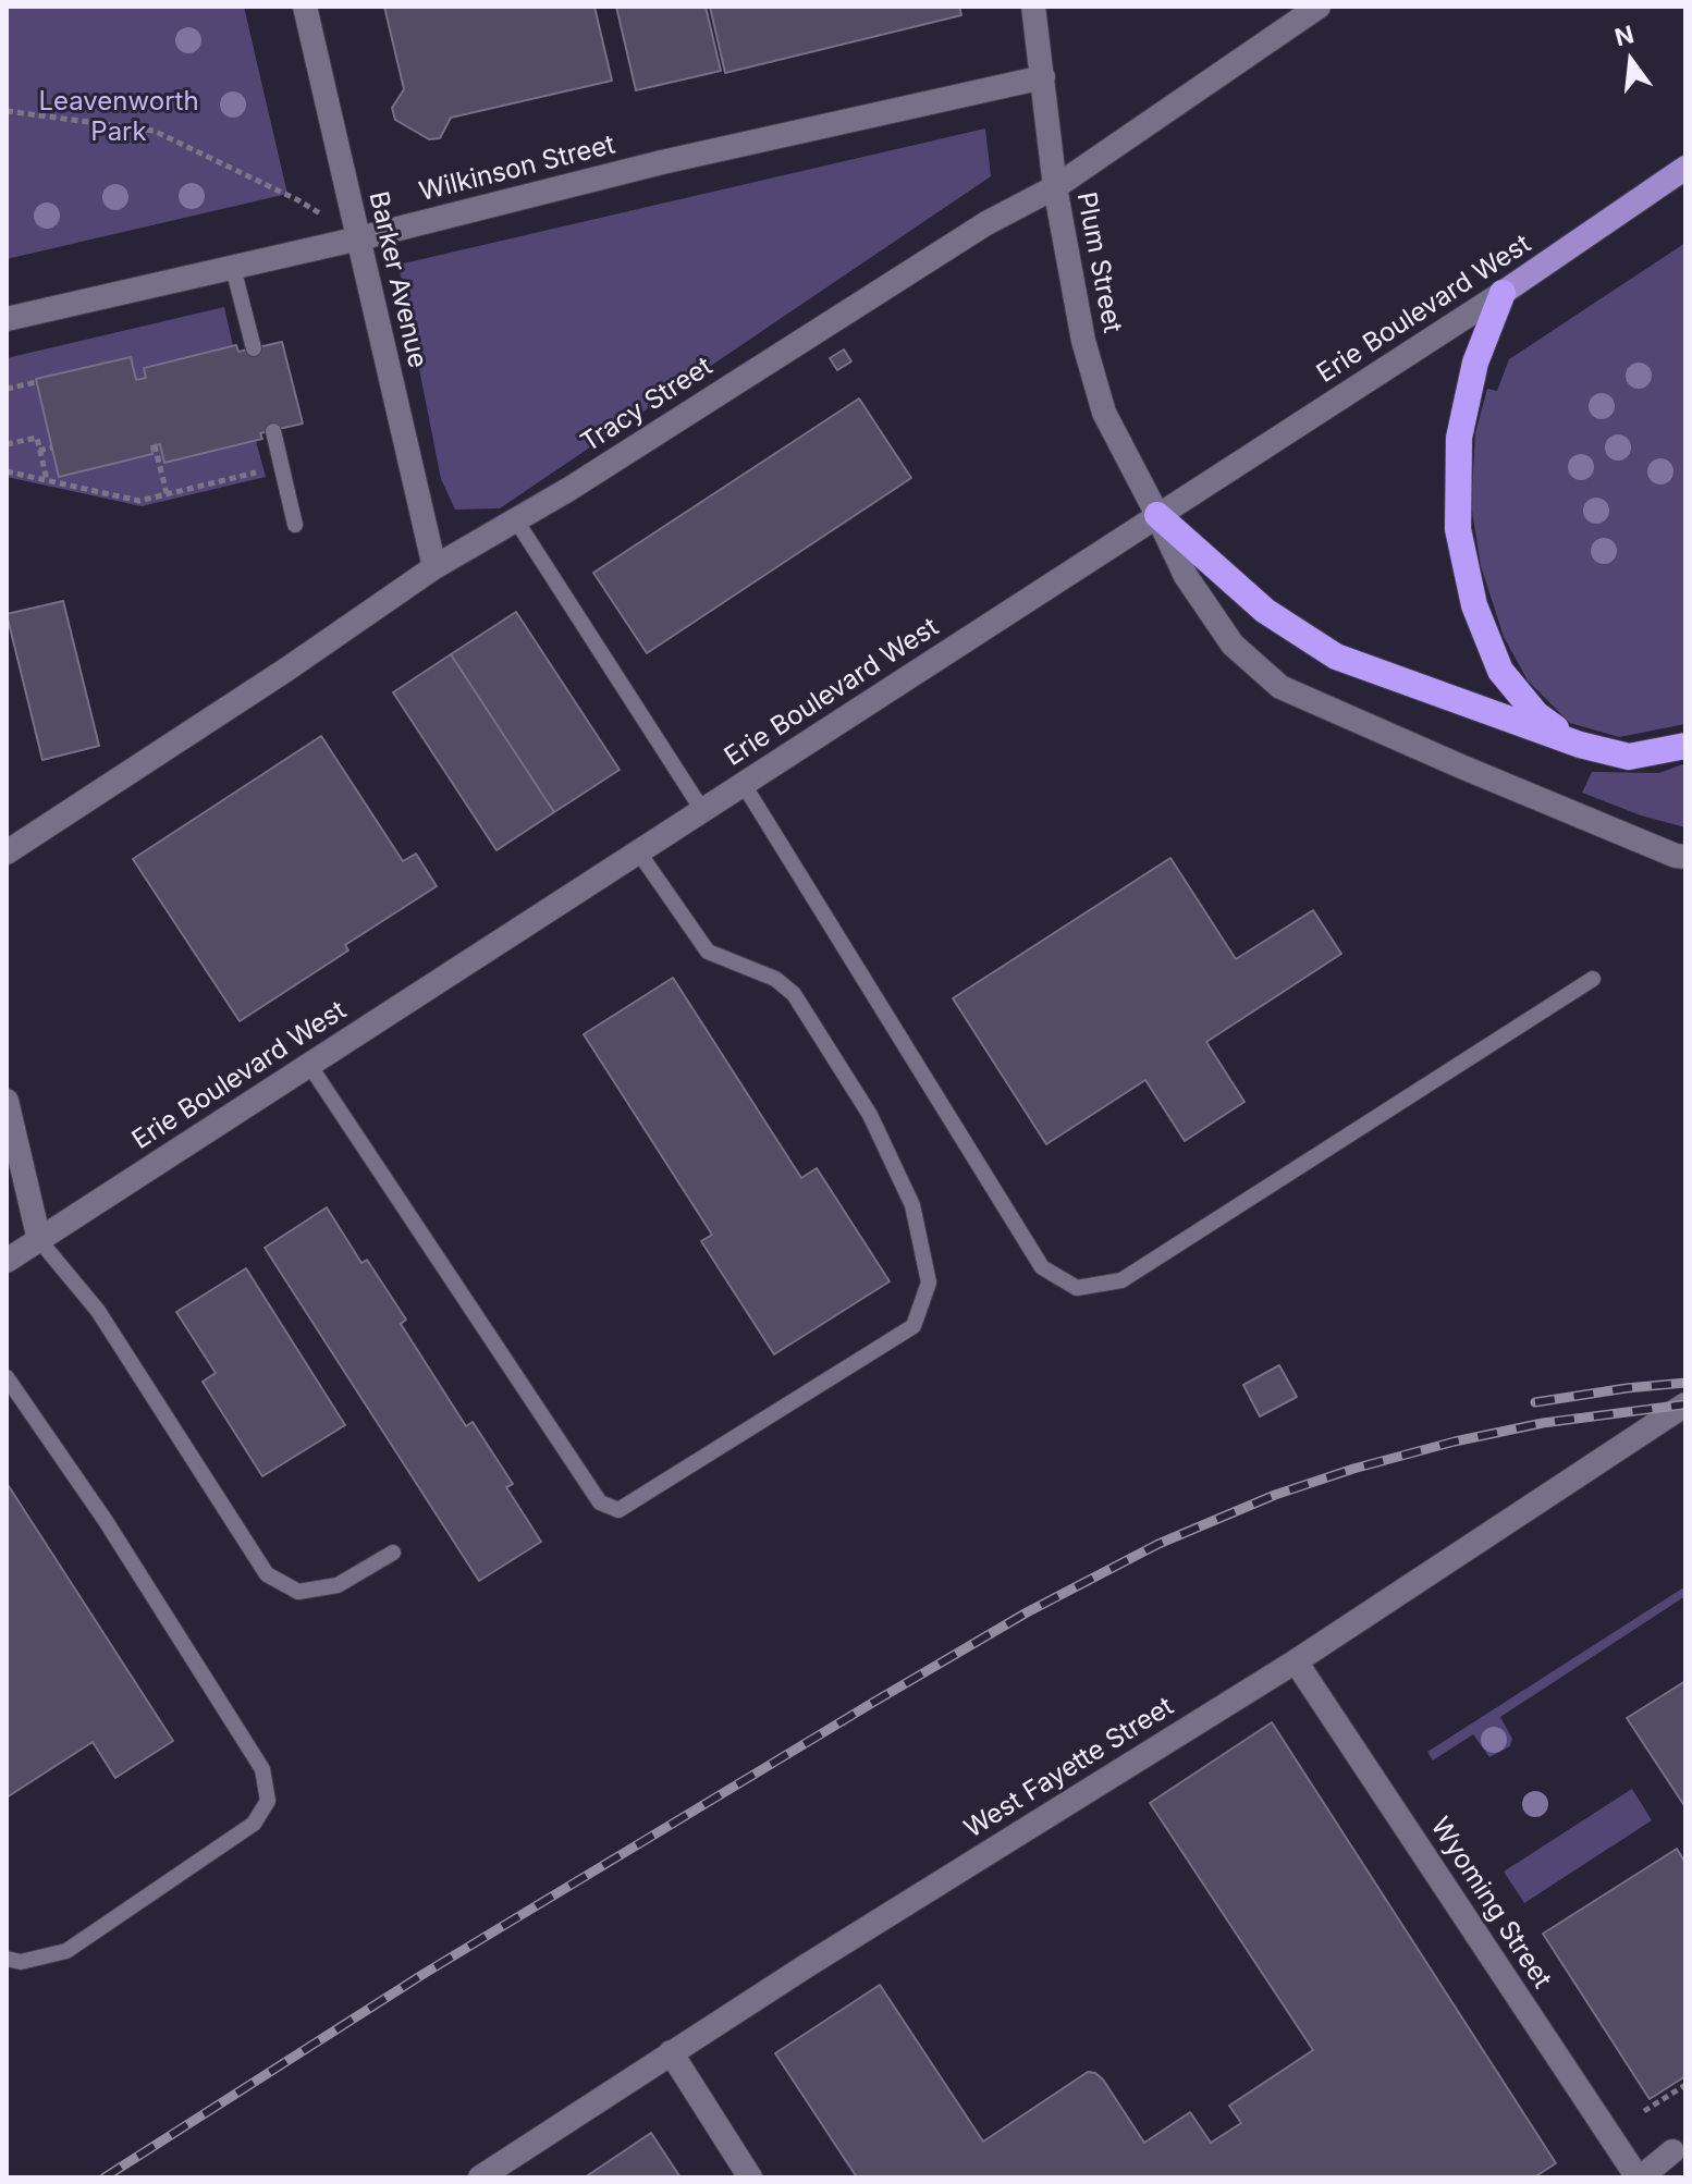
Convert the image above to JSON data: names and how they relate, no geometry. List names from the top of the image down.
{
  "streets": {
    "main road": ["Erie Boulevard West"],
    "street": [
      "Wilkinson Street",
      "Plum Street",
      "Barker Avenue",
      "Tracy Street",
      "West Fayette Street",
      "Wyoming Street"
    ]
  },
  "crossings": [
    ["Wilkinson Street", "Plum Street"],
    ["Wilkinson Street", "Barker Avenue"],
    ["Plum Street", "Erie Boulevard West"],
    ["Plum Street", "Tracy Street"],
    ["Barker Avenue", "Tracy Street"],
    ["West Fayette Street", "Wyoming Street"]
  ],
  "parks": ["Leavenworth Park"],
  "north": "top"
}
